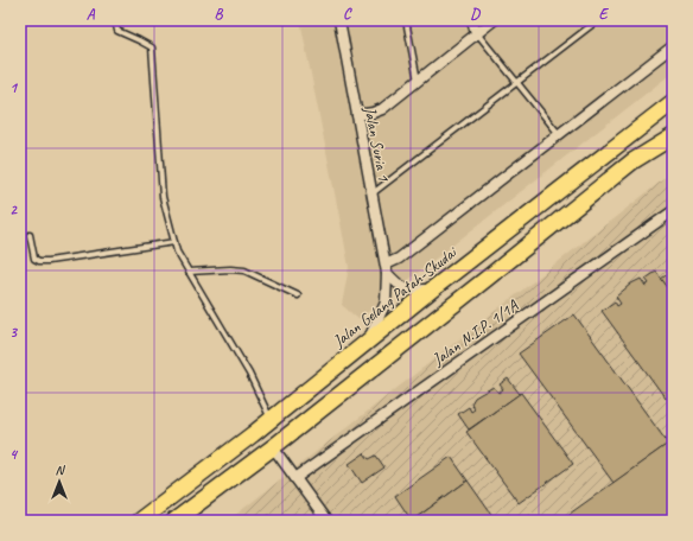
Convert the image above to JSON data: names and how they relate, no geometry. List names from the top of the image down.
{
  "streets": {
    "main road": ["Jalan Gelang Patah-Skudai"],
    "street": ["Jalan Suria 1", "Jalan N.I.P. 1/1A"]
  },
  "crossings": [
    ["Jalan Suria 1", "Jalan Gelang Patah-Skudai"]
  ],
  "north": "top",
  "grid": {
    "columns": [
      "A",
      "B",
      "C",
      "D",
      "E"
    ],
    "rows": [
      "1",
      "2",
      "3",
      "4"
    ]
  }
}
